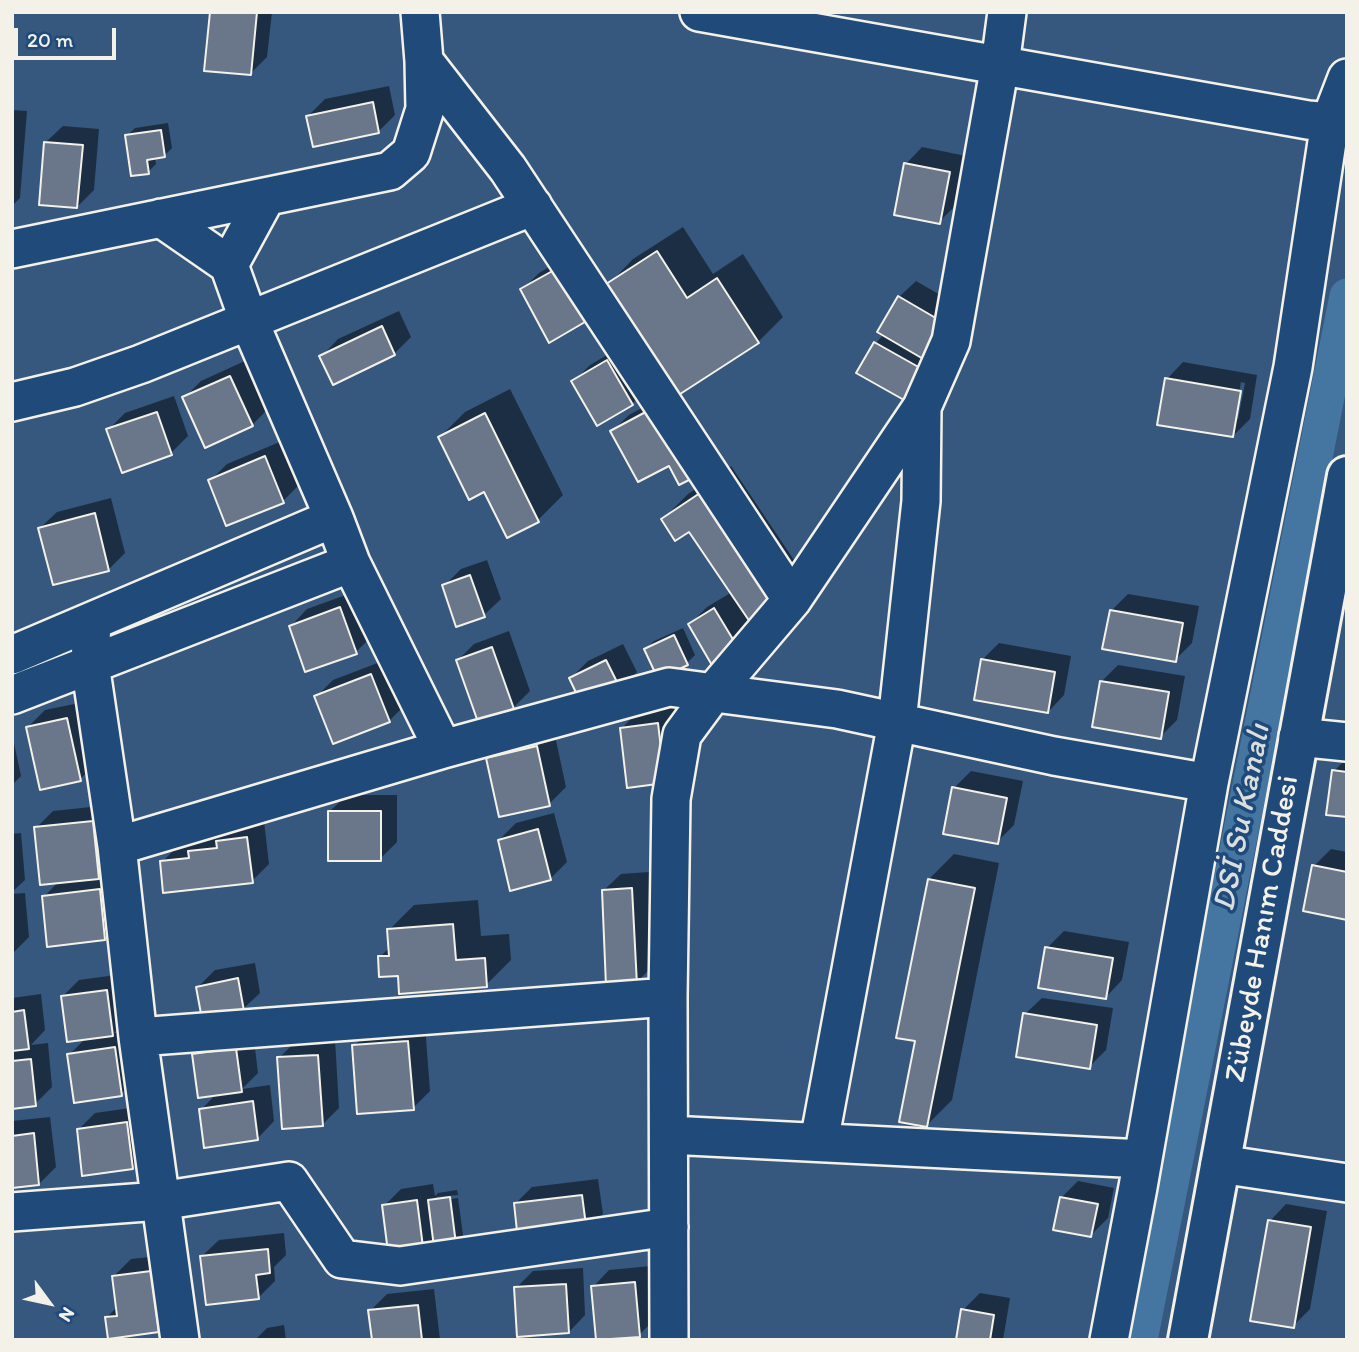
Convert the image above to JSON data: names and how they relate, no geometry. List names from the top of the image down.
{
  "streets": {
    "street": ["Zübeyde Hanım Caddesi"]
  },
  "water": ["DSİ Su Kanalı"],
  "scale_bar": "20 m",
  "north": "bottom right"
}
